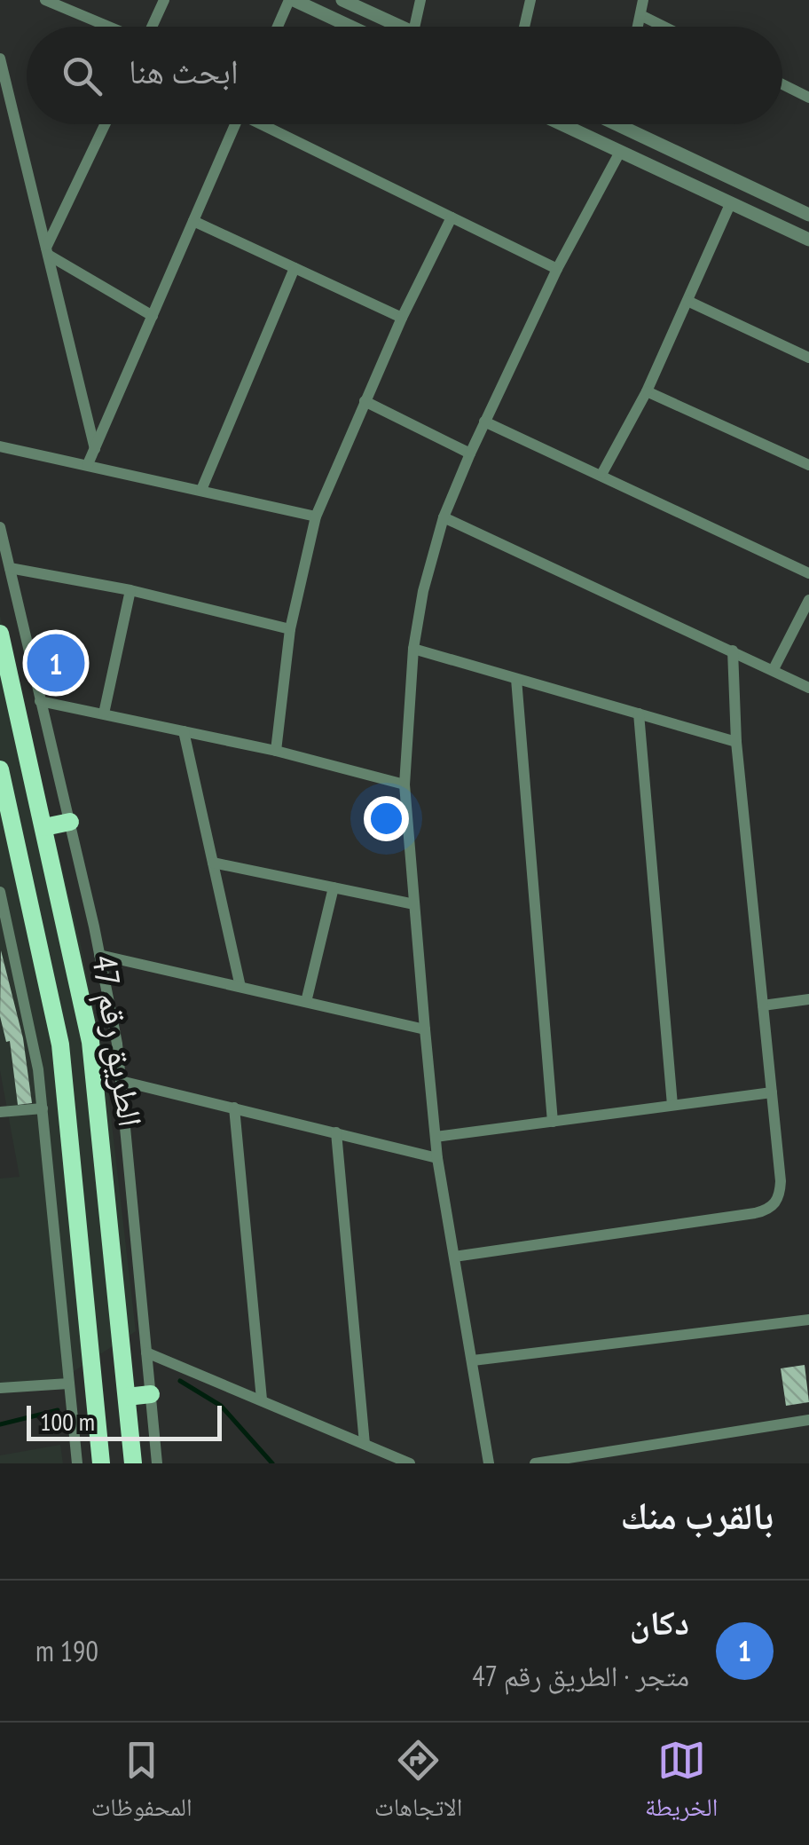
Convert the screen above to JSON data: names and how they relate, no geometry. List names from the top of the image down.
{
  "streets": {
    "highway": ["الطريق رقم 47"]
  },
  "scale_bar": "100 m",
  "page": {
    "search": "ابحث هنا",
    "pins": "1",
    "scale": "100 m",
    "heading": "بالقرب منك",
    "list": [
      {
        "mark": "1",
        "name": "دكان",
        "note": "متجر · الطريق رقم 47",
        "value": "190 m"
      }
    ],
    "nav": ["الخريطة", "الاتجاهات", "المحفوظات"]
  }
}
